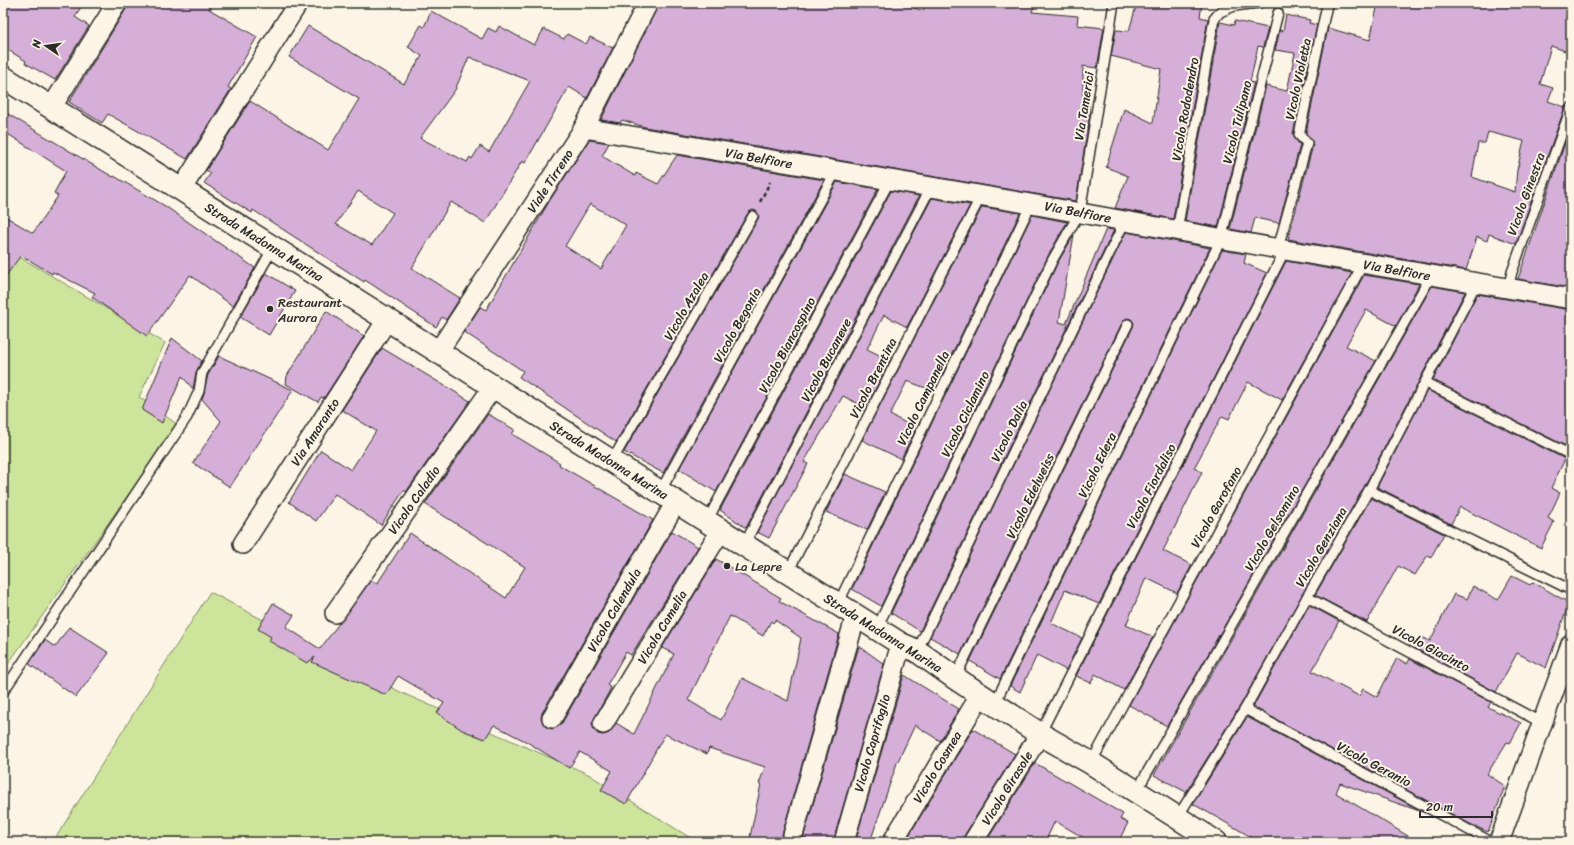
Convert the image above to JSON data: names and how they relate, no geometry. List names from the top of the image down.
{
  "streets": {
    "street": [
      "Via Belfiore",
      "Viale Tirreno",
      "Strada Madonna Marina",
      "Via Amaranto",
      "Vicolo Caladio",
      "Vicolo Calendula",
      "Vicolo Camelia",
      "Vicolo Caprifoglio",
      "Vicolo Cosmea",
      "Vicolo Girasole"
    ],
    "lane": [
      "Vicolo Violetta",
      "Via Tamerici",
      "Vicolo Rododendro",
      "Vicolo Tulipano",
      "Vicolo Ginestra",
      "Vicolo Azalea",
      "Vicolo Begonia",
      "Vicolo Biancospino",
      "Vicolo Bucaneve",
      "Vicolo Brentina",
      "Vicolo Campanella",
      "Vicolo Ciclamino",
      "Vicolo Dalia",
      "Vicolo Edera",
      "Vicolo Fiordaliso",
      "Vicolo Edelweiss",
      "Vicolo Garofano",
      "Vicolo Gelsomino",
      "Vicolo Genziana",
      "Vicolo Giacinto",
      "Vicolo Geranio"
    ]
  },
  "crossings": [
    ["Vicolo Violetta", "Via Belfiore"],
    ["Vicolo Violetta", "Vicolo Fiordaliso"],
    ["Via Tamerici", "Via Belfiore"],
    ["Via Tamerici", "Vicolo Ciclamino"],
    ["Vicolo Rododendro", "Via Belfiore"],
    ["Vicolo Tulipano", "Via Belfiore"],
    ["Vicolo Tulipano", "Vicolo Edera"],
    ["Via Belfiore", "Viale Tirreno"],
    ["Via Belfiore", "Vicolo Ginestra"],
    ["Via Belfiore", "Vicolo Begonia"],
    ["Via Belfiore", "Vicolo Biancospino"],
    ["Via Belfiore", "Vicolo Bucaneve"],
    ["Via Belfiore", "Vicolo Brentina"],
    ["Via Belfiore", "Vicolo Campanella"],
    ["Via Belfiore", "Vicolo Ciclamino"],
    ["Via Belfiore", "Vicolo Dalia"],
    ["Via Belfiore", "Vicolo Edera"],
    ["Via Belfiore", "Vicolo Fiordaliso"],
    ["Via Belfiore", "Vicolo Garofano"],
    ["Via Belfiore", "Vicolo Gelsomino"],
    ["Via Belfiore", "Vicolo Genziana"],
    ["Viale Tirreno", "Strada Madonna Marina"],
    ["Strada Madonna Marina", "Vicolo Azalea"],
    ["Strada Madonna Marina", "Vicolo Begonia"],
    ["Strada Madonna Marina", "Vicolo Biancospino"],
    ["Strada Madonna Marina", "Vicolo Bucaneve"],
    ["Strada Madonna Marina", "Vicolo Brentina"],
    ["Strada Madonna Marina", "Vicolo Campanella"],
    ["Strada Madonna Marina", "Vicolo Ciclamino"],
    ["Strada Madonna Marina", "Vicolo Dalia"],
    ["Strada Madonna Marina", "Via Amaranto"],
    ["Strada Madonna Marina", "Vicolo Edera"],
    ["Strada Madonna Marina", "Vicolo Fiordaliso"],
    ["Strada Madonna Marina", "Vicolo Edelweiss"],
    ["Strada Madonna Marina", "Vicolo Caladio"],
    ["Strada Madonna Marina", "Vicolo Garofano"],
    ["Strada Madonna Marina", "Vicolo Gelsomino"],
    ["Strada Madonna Marina", "Vicolo Genziana"],
    ["Strada Madonna Marina", "Vicolo Calendula"],
    ["Strada Madonna Marina", "Vicolo Camelia"],
    ["Strada Madonna Marina", "Vicolo Caprifoglio"],
    ["Strada Madonna Marina", "Vicolo Cosmea"],
    ["Strada Madonna Marina", "Vicolo Girasole"],
    ["Vicolo Begonia", "Vicolo Calendula"],
    ["Vicolo Biancospino", "Vicolo Camelia"],
    ["Vicolo Dalia", "Vicolo Caprifoglio"],
    ["Vicolo Edera", "Vicolo Cosmea"],
    ["Vicolo Fiordaliso", "Vicolo Girasole"],
    ["Vicolo Genziana", "Vicolo Giacinto"],
    ["Vicolo Genziana", "Vicolo Geranio"]
  ],
  "places": ["Restaurant Aurora", "La Lepre"],
  "scale_bar": "20 m",
  "north": "left"
}
